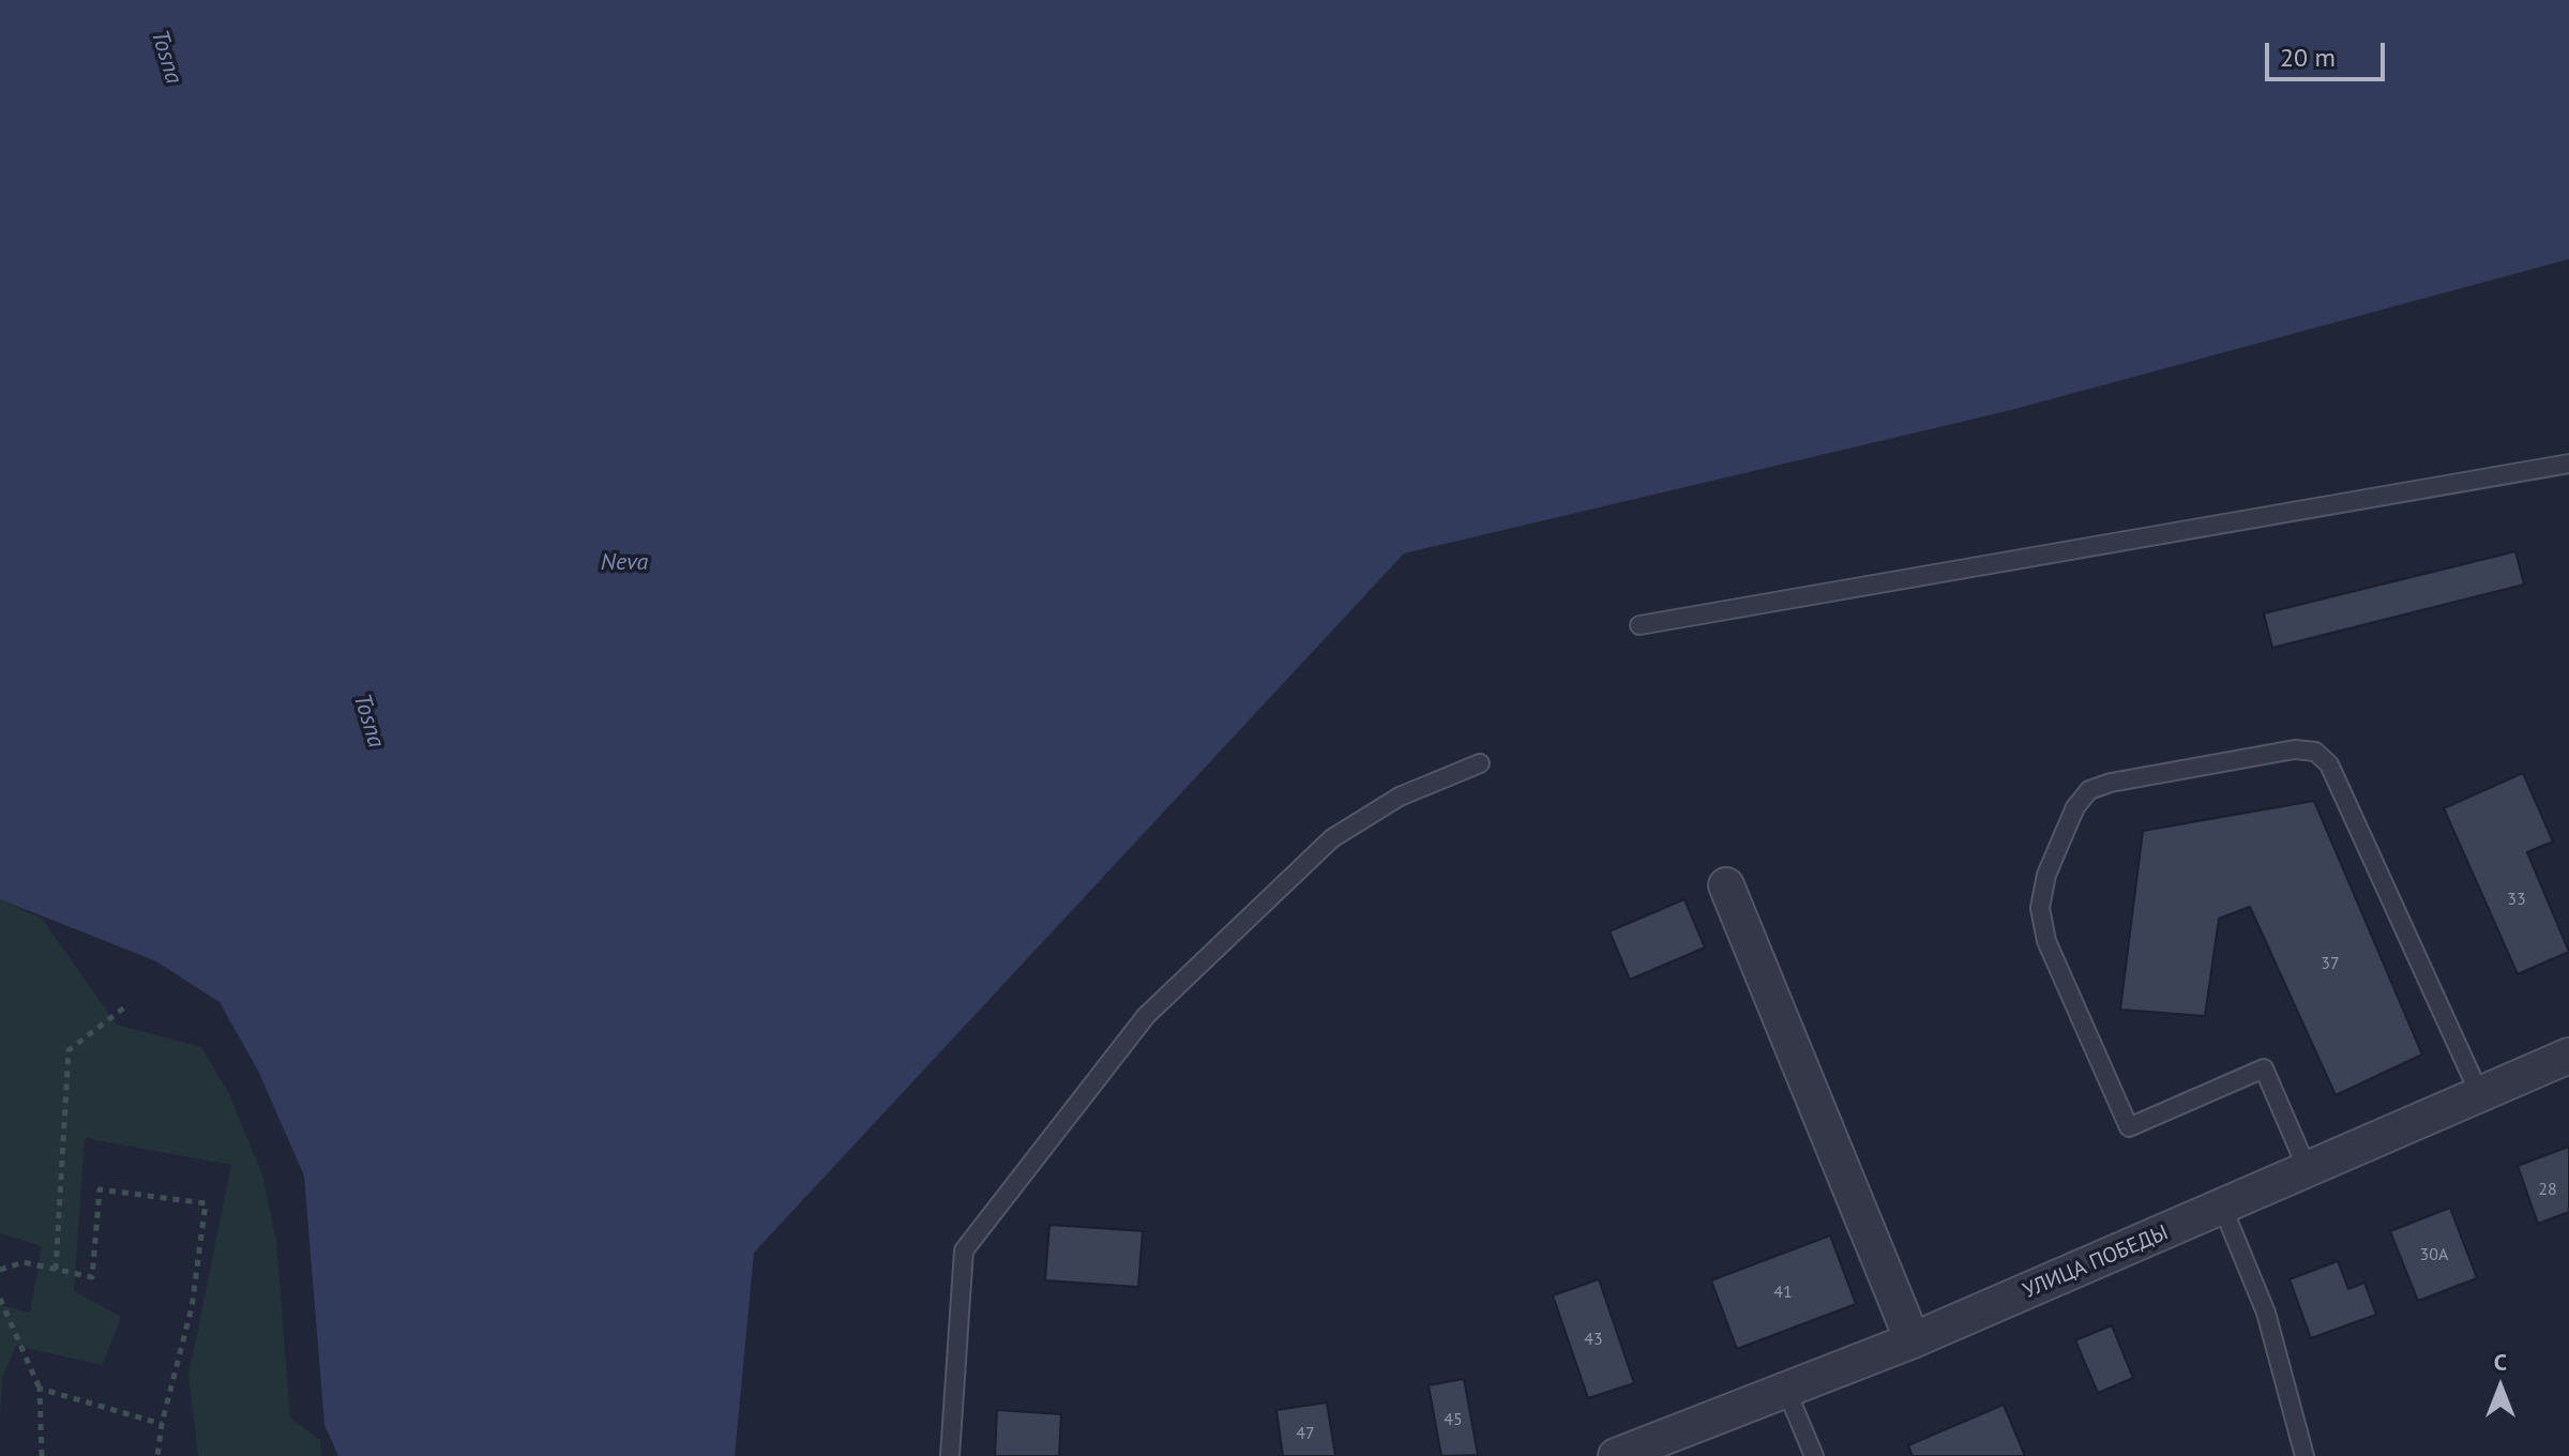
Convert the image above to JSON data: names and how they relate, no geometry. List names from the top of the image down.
{
  "streets": {
    "street": ["УЛИЦА ПОБЕДЫ"]
  },
  "water": ["Tosna", "Neva"],
  "house_numbers": [
    "33",
    "37",
    "28",
    "30А",
    "41",
    "43",
    "45",
    "47"
  ],
  "scale_bar": "20 m",
  "north": "top"
}
